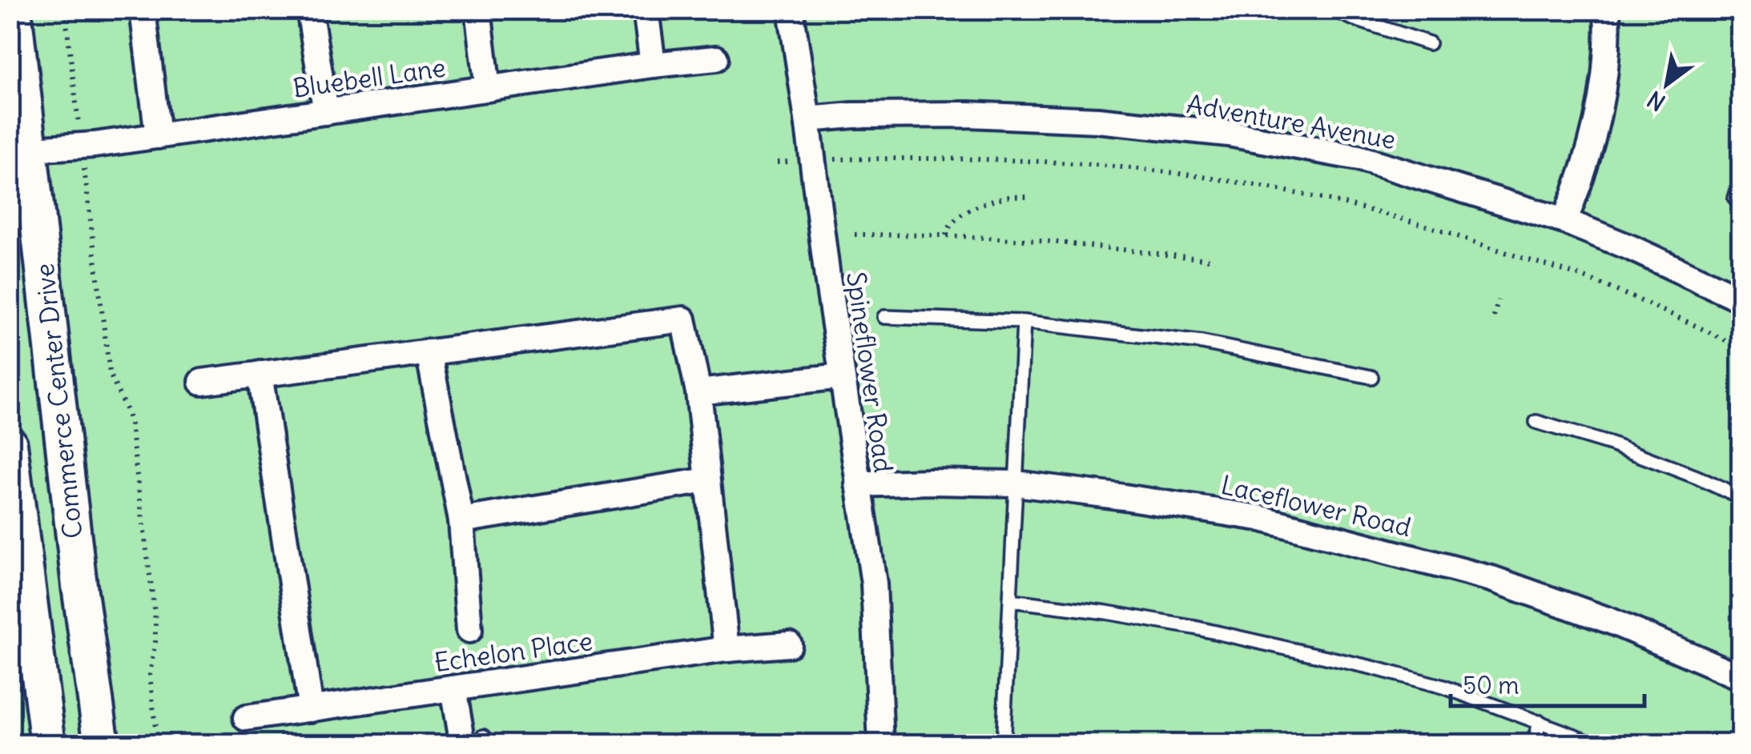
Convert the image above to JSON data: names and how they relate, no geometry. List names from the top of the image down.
{
  "streets": {
    "main road": ["Commerce Center Drive"],
    "street": [
      "Bluebell Lane",
      "Adventure Avenue",
      "Spineflower Road",
      "Laceflower Road",
      "Echelon Place"
    ]
  },
  "crossings": [
    ["Bluebell Lane", "Commerce Center Drive"],
    ["Adventure Avenue", "Spineflower Road"],
    ["Spineflower Road", "Laceflower Road"]
  ],
  "scale_bar": "50 m",
  "north": "bottom left"
}
